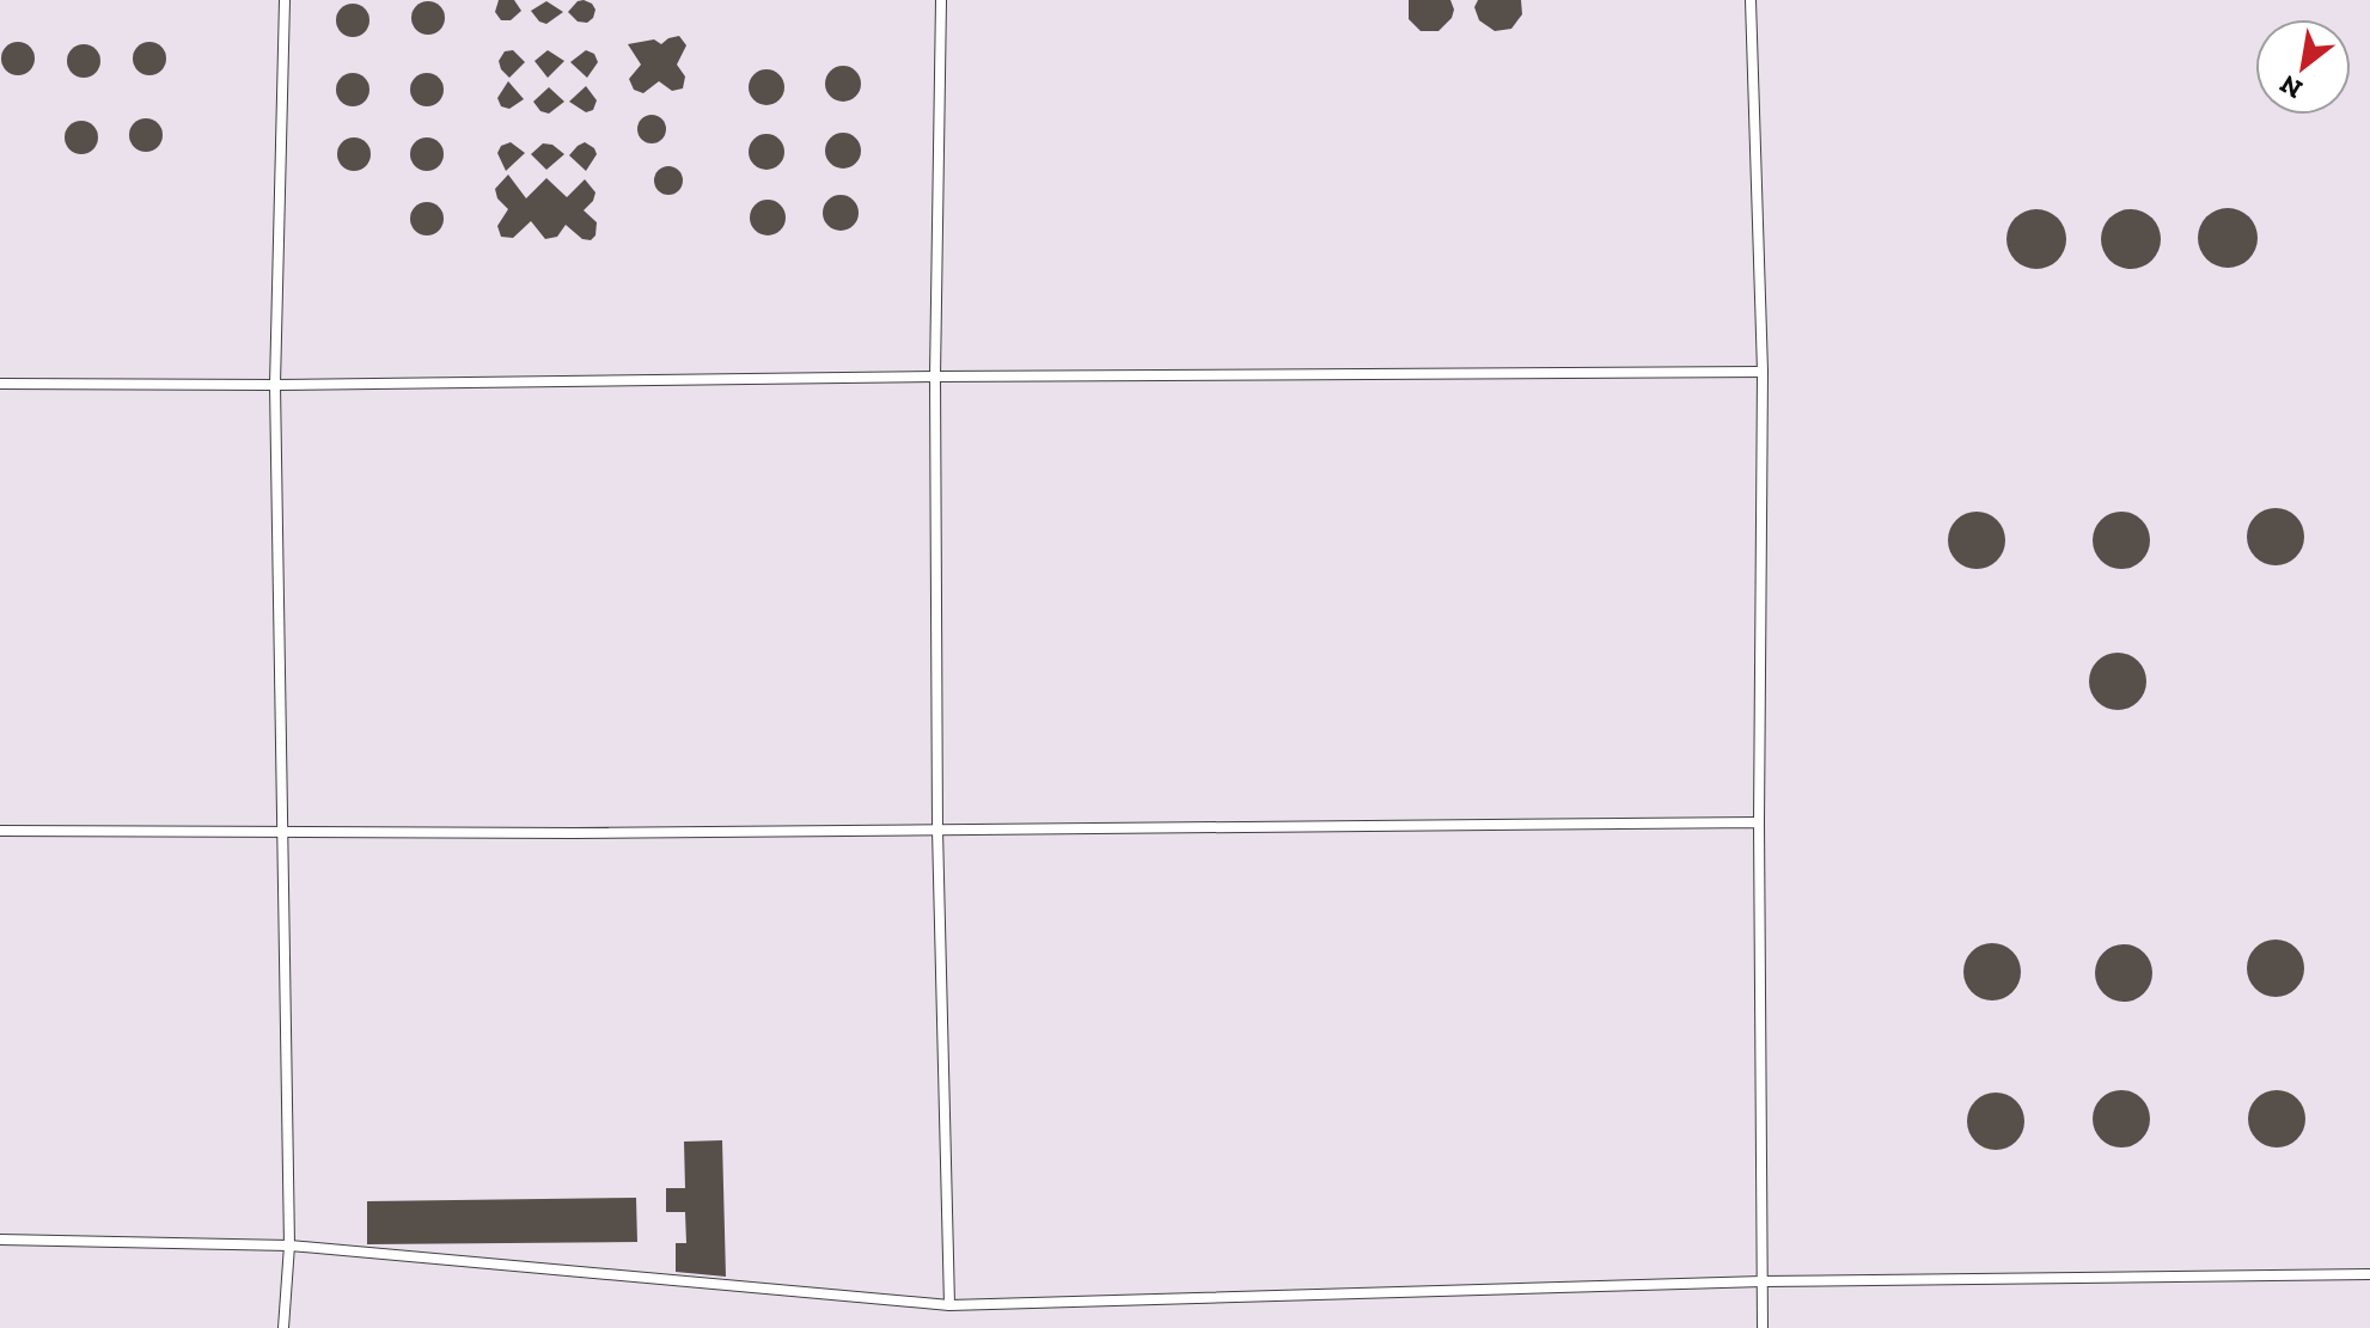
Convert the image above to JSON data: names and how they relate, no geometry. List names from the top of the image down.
{
  "north": "bottom left"
}
